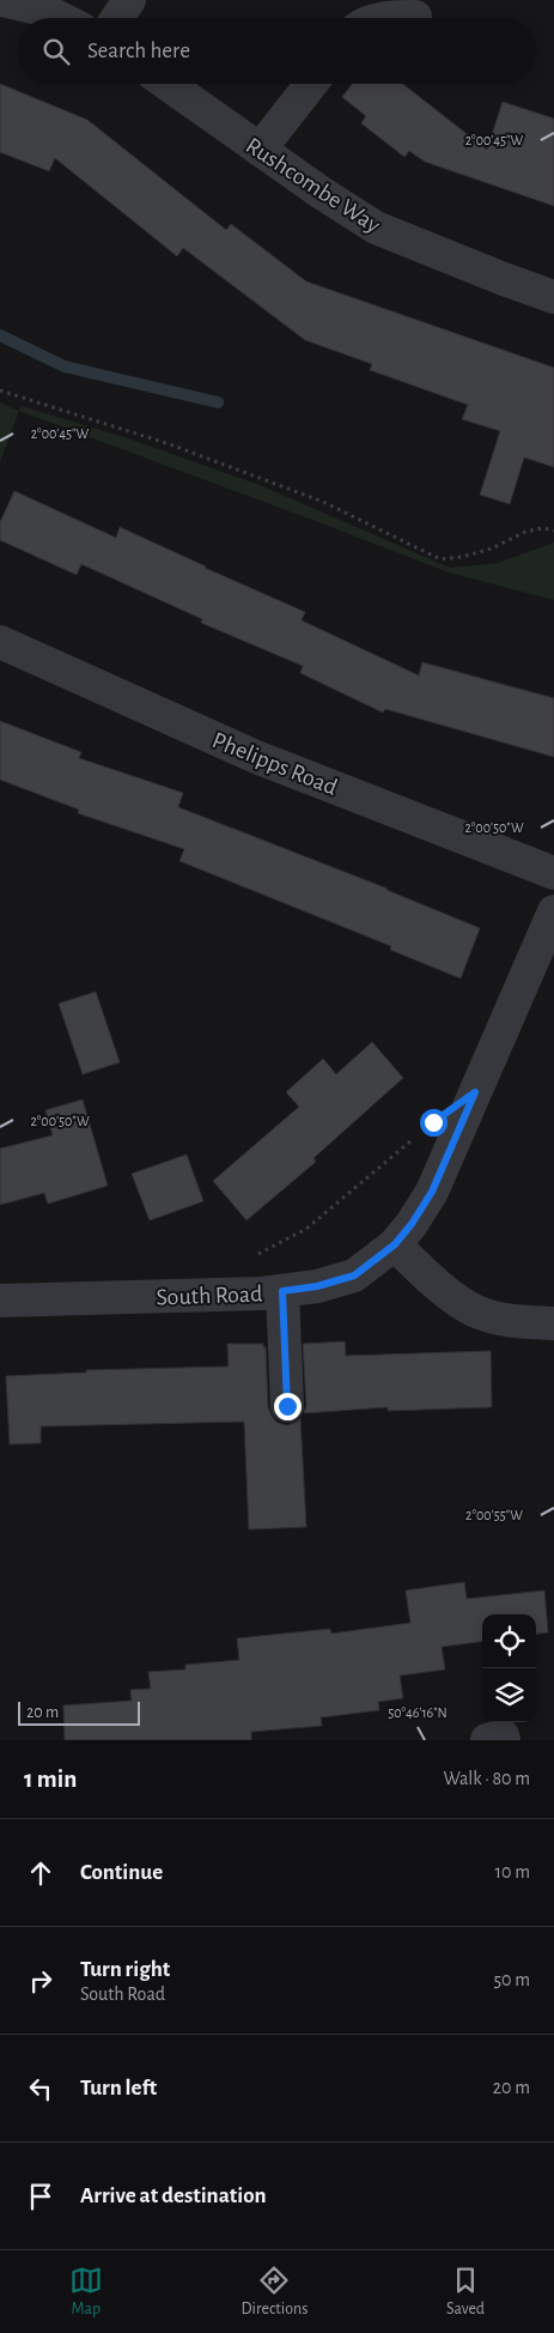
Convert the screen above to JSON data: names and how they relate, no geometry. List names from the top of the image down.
{
  "streets": {
    "street": ["Rushcombe Way", "Phelipps Road", "South Road"]
  },
  "scale_bar": "20 m",
  "page": {
    "search": "Search here",
    "scale": "20 m",
    "heading": ["1 min", "Walk · 80 m"],
    "list": [
      ["Continue", "10 m"],
      ["Turn right", "South Road", "50 m"],
      ["Turn left", "20 m"],
      "Arrive at destination"
    ],
    "nav": ["Map", "Directions", "Saved"]
  },
  "coordinates": [
    "2°00'45\"W",
    "2°00'50\"W",
    "2°00'55\"W",
    "50°46'16\"N"
  ]
}
